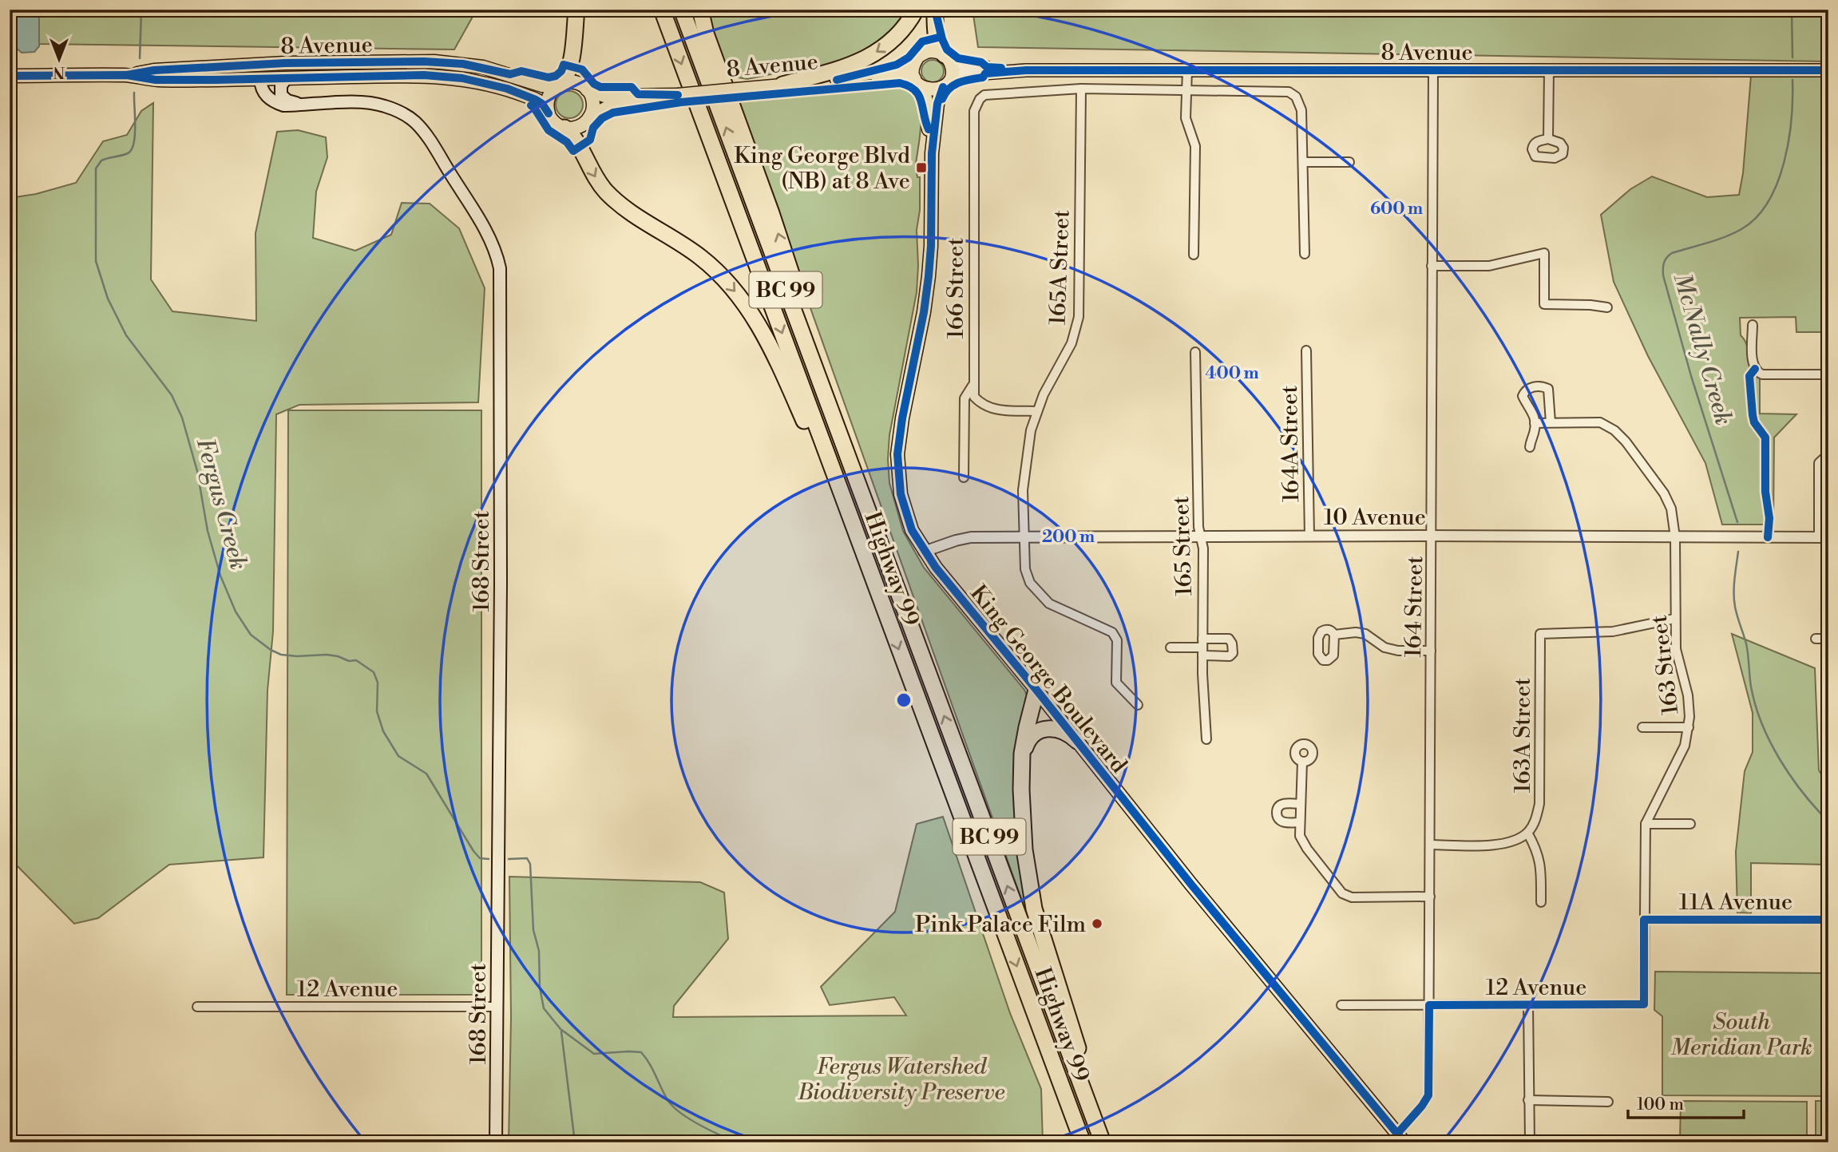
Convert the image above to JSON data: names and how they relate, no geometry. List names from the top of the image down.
{
  "streets": {
    "highway": ["BC 99", "Highway 99"],
    "main road": ["8 Avenue", "168 Street", "King George Boulevard"],
    "street": [
      "165A Street",
      "166 Street",
      "164A Street",
      "10 Avenue",
      "165 Street",
      "164 Street",
      "163 Street",
      "163A Street",
      "11A Avenue",
      "12 Avenue"
    ]
  },
  "crossings": [
    ["8 Avenue", "168 Street"],
    ["8 Avenue", "164 Street"],
    ["8 Avenue", "King George Boulevard"],
    ["165A Street", "166 Street"],
    ["165A Street", "10 Avenue"],
    ["164A Street", "10 Avenue"],
    ["10 Avenue", "165 Street"],
    ["10 Avenue", "164 Street"],
    ["10 Avenue", "163 Street"],
    ["10 Avenue", "King George Boulevard"],
    ["168 Street", "12 Avenue"],
    ["164 Street", "King George Boulevard"],
    ["164 Street", "12 Avenue"],
    ["163 Street", "163A Street"],
    ["163 Street", "11A Avenue"],
    ["163 Street", "12 Avenue"]
  ],
  "water": ["McNally Creek", "Fergus Creek"],
  "parks": ["South Meridian Park", "Fergus Watershed Biodiversity Preserve"],
  "places": {
    "transit": ["King George Blvd (NB) at 8 Ave"],
    "other": ["Pink Palace Film"]
  },
  "scale_bar": "100 m",
  "north": "bottom",
  "rings": ["600 m", "400 m", "200 m"]
}
